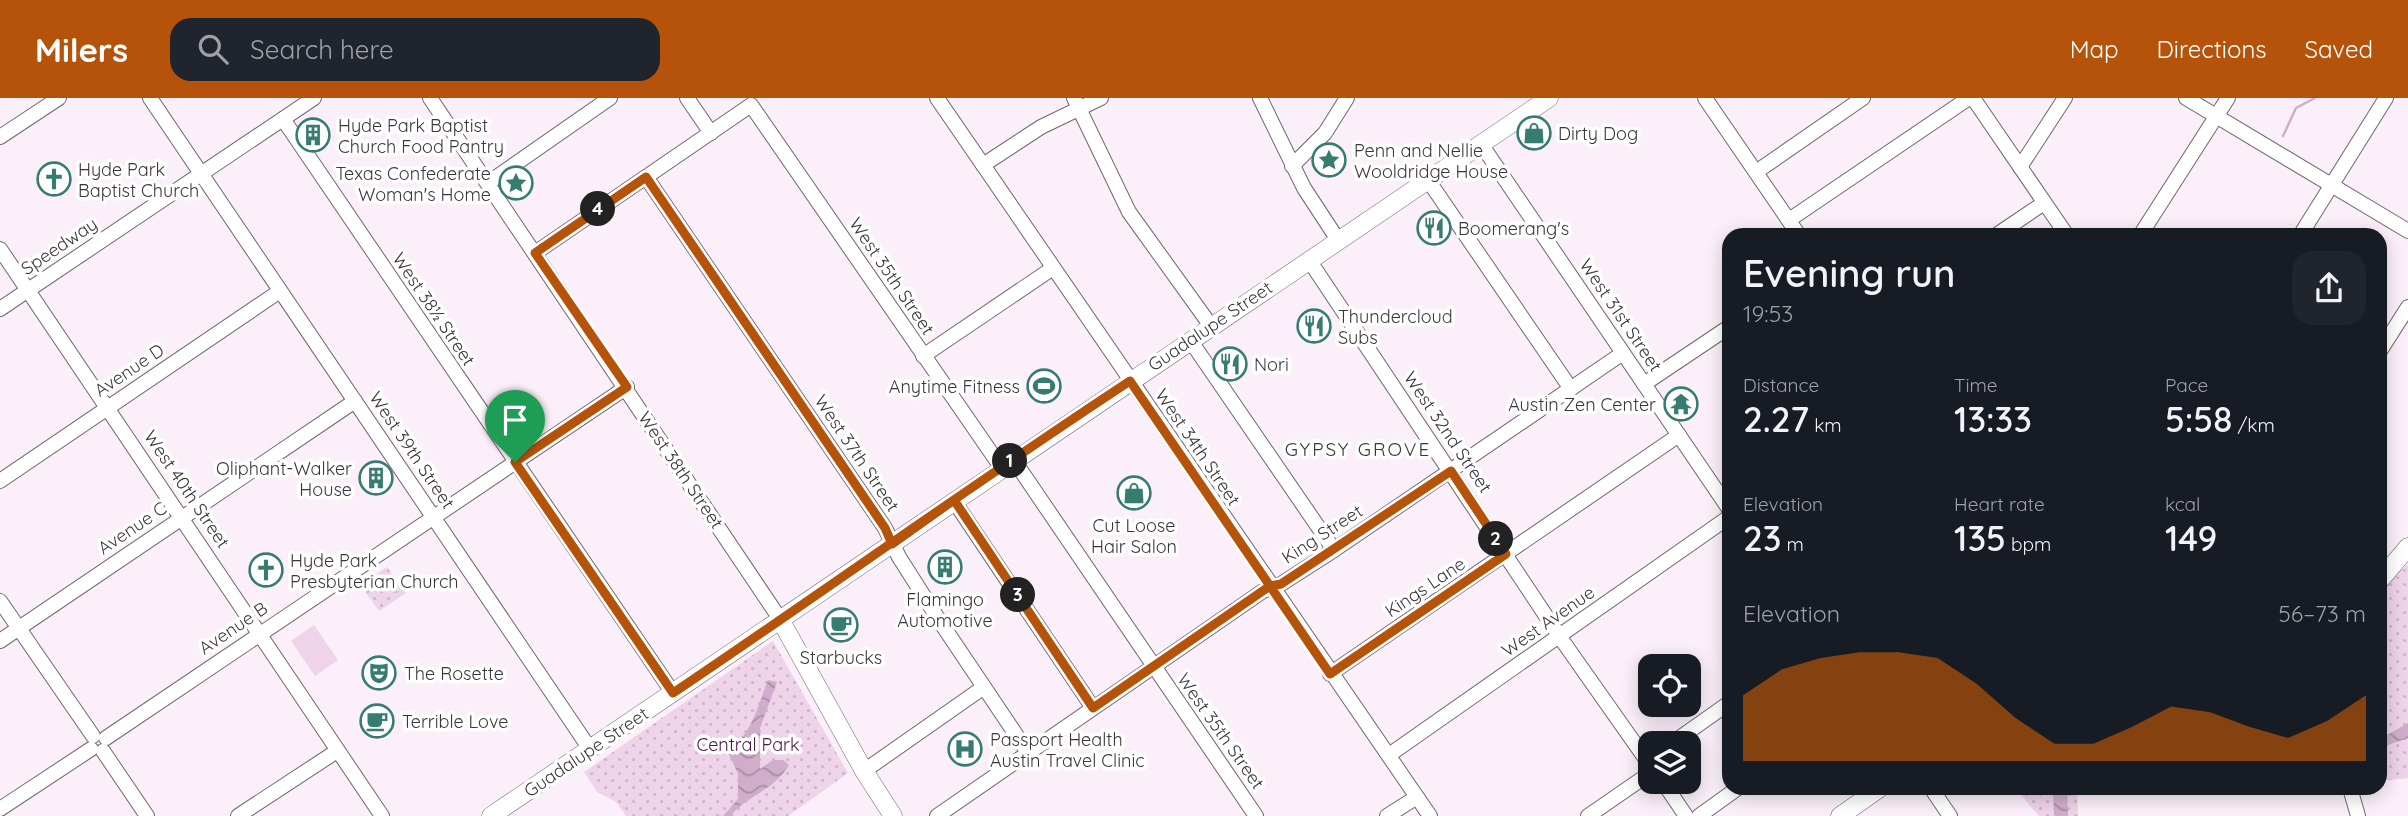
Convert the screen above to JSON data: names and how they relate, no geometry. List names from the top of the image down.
{
  "streets": {
    "main road": ["Guadalupe Street", "West 38th Street"],
    "street": [
      "Speedway",
      "West 35th Street",
      "West 38½ Street",
      "West 31st Street",
      "Avenue D",
      "West 32nd Street",
      "West 34th Street",
      "West 39th Street",
      "West 37th Street",
      "West 40th Street",
      "Avenue C",
      "King Street",
      "Kings Lane",
      "West Avenue",
      "Avenue B"
    ]
  },
  "crossings": [
    ["Speedway", "West 38½ Street"],
    ["Speedway", "West 39th Street"],
    ["Speedway", "West 40th Street"],
    ["West 35th Street", "Guadalupe Street"],
    ["West 35th Street", "King Street"],
    ["West 38½ Street", "Guadalupe Street"],
    ["West 38½ Street", "Avenue B"],
    ["West 31st Street", "Guadalupe Street"],
    ["West 31st Street", "King Street"],
    ["West 31st Street", "Kings Lane"],
    ["Guadalupe Street", "West 32nd Street"],
    ["Guadalupe Street", "West 34th Street"],
    ["Guadalupe Street", "West 39th Street"],
    ["Guadalupe Street", "West 37th Street"],
    ["Guadalupe Street", "West 38th Street"],
    ["Avenue D", "West 39th Street"],
    ["Avenue D", "West 40th Street"],
    ["West 32nd Street", "King Street"],
    ["West 32nd Street", "Kings Lane"],
    ["West 32nd Street", "West Avenue"],
    ["West 34th Street", "King Street"],
    ["West 34th Street", "Kings Lane"],
    ["West 34th Street", "West Avenue"],
    ["West 39th Street", "Avenue C"],
    ["West 39th Street", "Avenue B"],
    ["West 37th Street", "King Street"],
    ["West 38th Street", "Avenue B"],
    ["West 40th Street", "Avenue C"],
    ["West 40th Street", "Avenue B"]
  ],
  "districts": ["GYPSY GROVE"],
  "parks": ["Central Park"],
  "places": {
    "shop": ["Dirty Dog", "Cut Loose Hair Salon"],
    "building": ["Hyde Park Baptist Church Food Pantry", "Oliphant-Walker House", "Flamingo Automotive"],
    "place": ["Penn and Nellie Wooldridge House", "Texas Confederate Woman's Home"],
    "church": ["Hyde Park Baptist Church", "Hyde Park Presbyterian Church"],
    "restaurant": ["Boomerang's", "Thundercloud Subs", "Nori"],
    "sports": ["Anytime Fitness"],
    "temple": ["Austin Zen Center"],
    "cafe": ["Starbucks", "Terrible Love"],
    "theatre": ["The Rosette"],
    "hospital": ["Passport Health Austin Travel Clinic"]
  },
  "page": {
    "header": "Milers",
    "search": "Search here",
    "nav": ["Map", "Directions", "Saved"],
    "pins": [
      "4",
      "1",
      "2",
      "3"
    ],
    "heading": ["Evening run", "19:53"],
    "stats": [
      ["Distance", "2.27 km"],
      ["Time", "13:33"],
      ["Pace", "5:58 /km"],
      ["Elevation", "23 m"],
      ["Heart rate", "135 bpm"],
      ["kcal", "149"]
    ],
    "chart": ["Elevation", "56–73 m"]
  }
}
